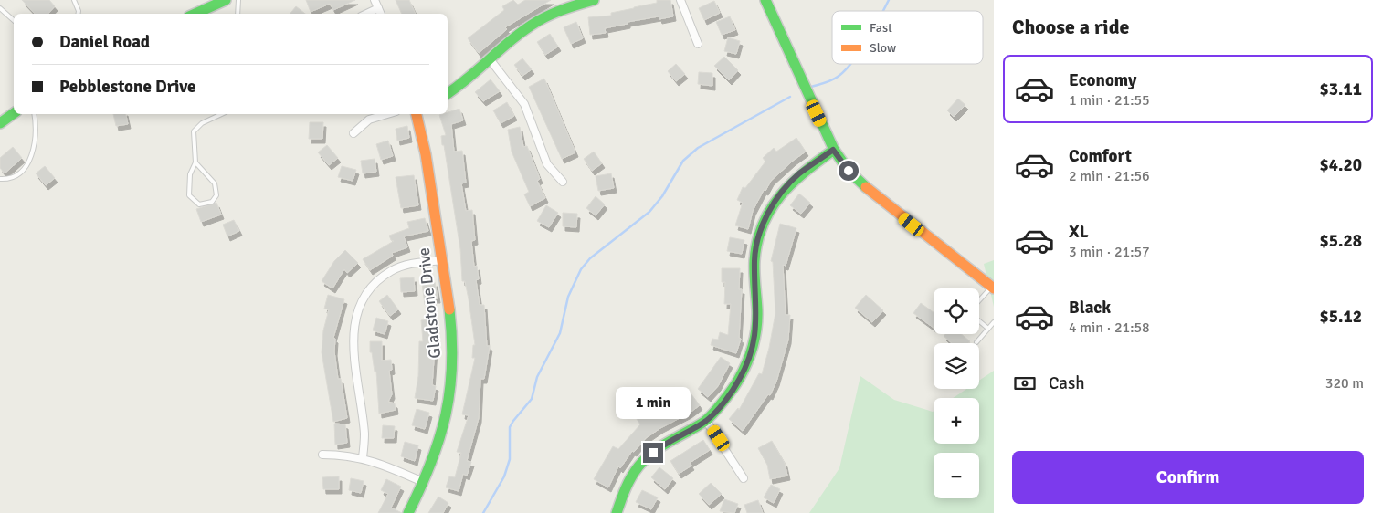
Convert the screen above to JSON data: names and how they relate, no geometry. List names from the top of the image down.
{
  "streets": {
    "street": ["Gladstone Drive"]
  },
  "legend": ["Fast", "Slow"],
  "page": {
    "heading": "Choose a ride",
    "banner": ["Daniel Road", "Pebblestone Drive"],
    "list": [
      {
        "name": "Economy",
        "note": "1 min · 21:55",
        "value": "$3.11"
      },
      {
        "name": "Comfort",
        "note": "2 min · 21:56",
        "value": "$4.20"
      },
      {
        "name": "XL",
        "note": "3 min · 21:57",
        "value": "$5.28"
      },
      {
        "name": "Black",
        "note": "4 min · 21:58",
        "value": "$5.12"
      }
    ],
    "map_buttons": ["+", "−"],
    "pay": ["Cash", "320 m"],
    "bubble": "1 min",
    "buttons": "Confirm"
  }
}
